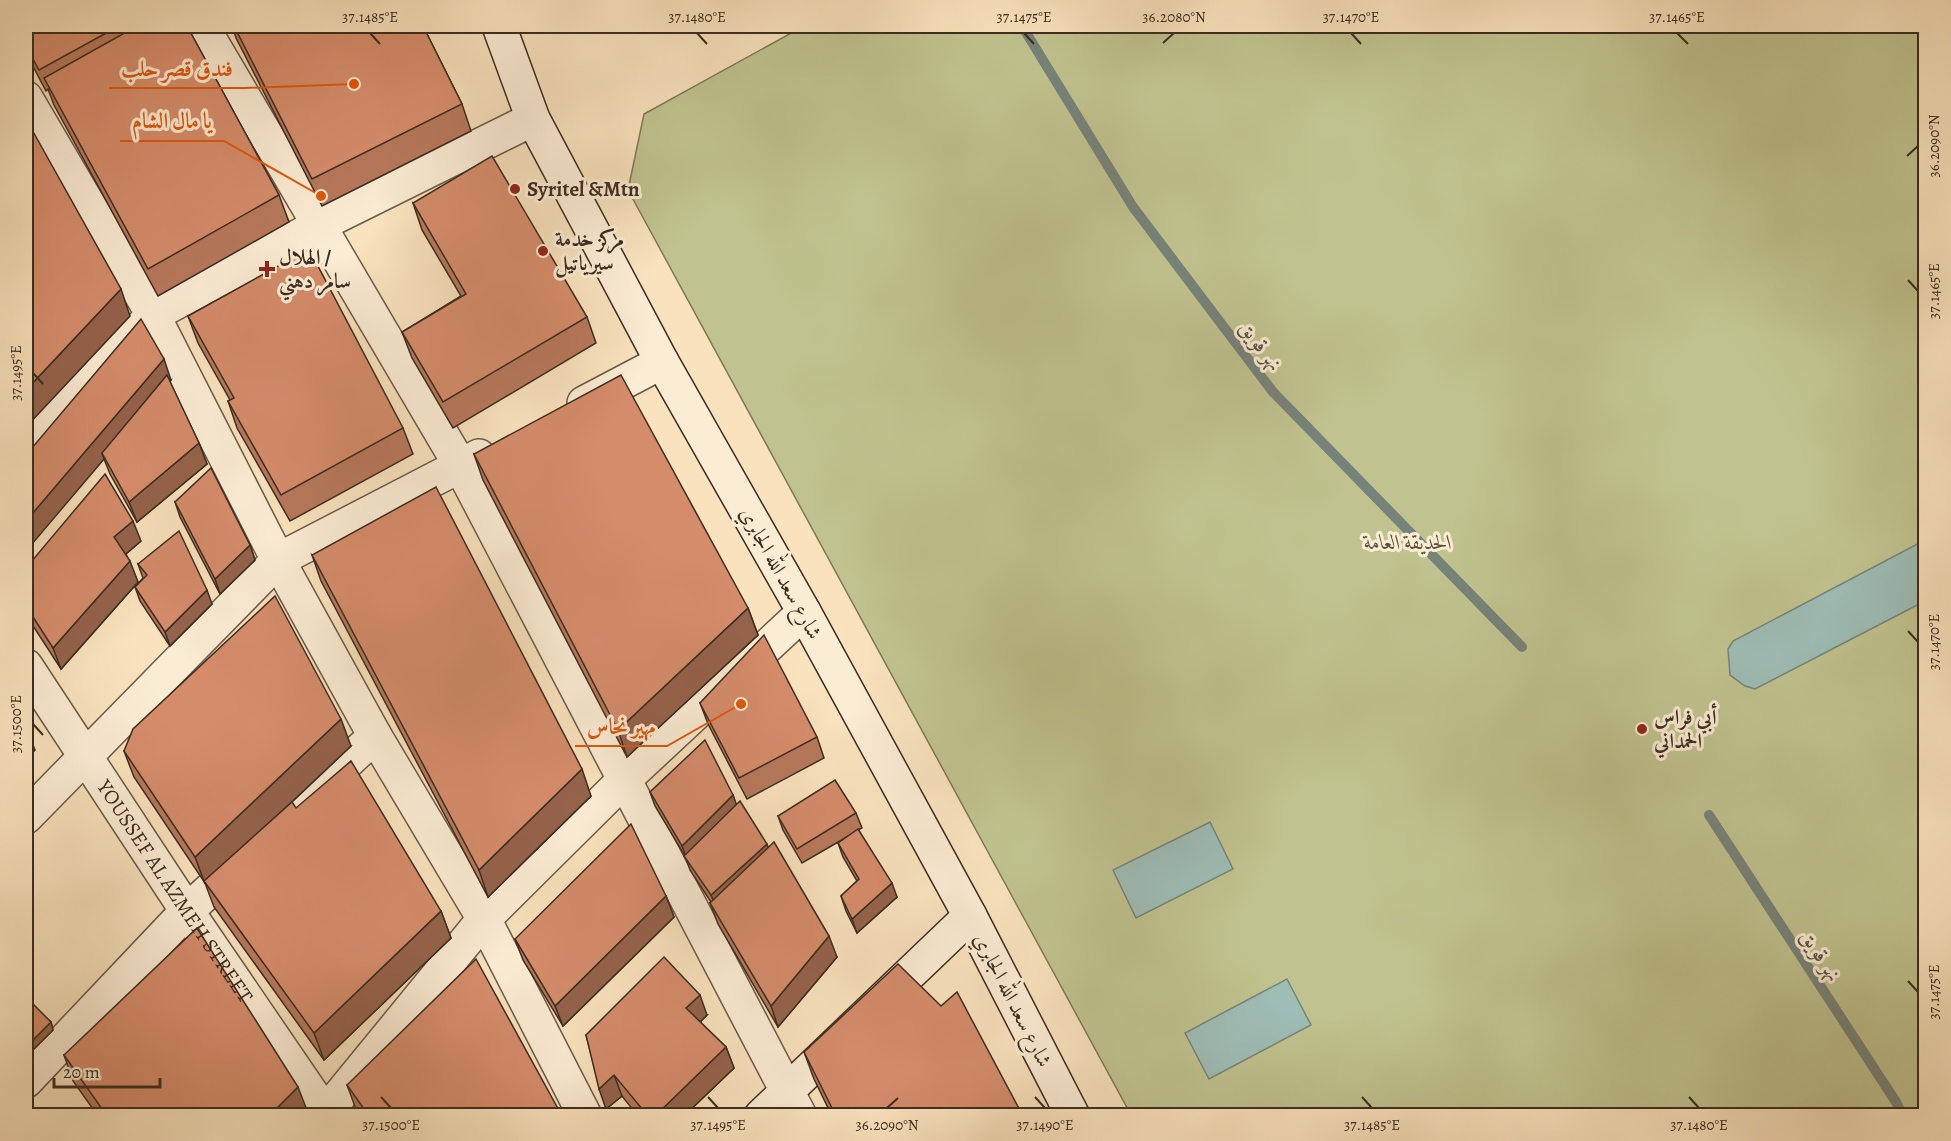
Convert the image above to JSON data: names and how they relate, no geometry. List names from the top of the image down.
{
  "streets": {
    "street": ["شارع سعد الله الجابري", "YOUSSEF AL AZMEH STREET"]
  },
  "water": ["نهر قويق"],
  "parks": ["الحديقة العامة"],
  "places": {
    "other": [
      "فندق قصر حلب",
      "Syritel &Mtn",
      "يا مال الشام",
      "مركز خدمة سيرياتيل",
      "مهير نحاس",
      "أبي فراس الحمداني"
    ],
    "health": ["الهلال / سامر دهني"]
  },
  "scale_bar": "20 m",
  "coordinates": [
    "37.1485°E",
    "37.1480°E",
    "37.1475°E",
    "36.2080°N",
    "37.1470°E",
    "37.1465°E",
    "36.2090°N",
    "37.1495°E",
    "37.1500°E",
    "37.1490°E"
  ]
}
